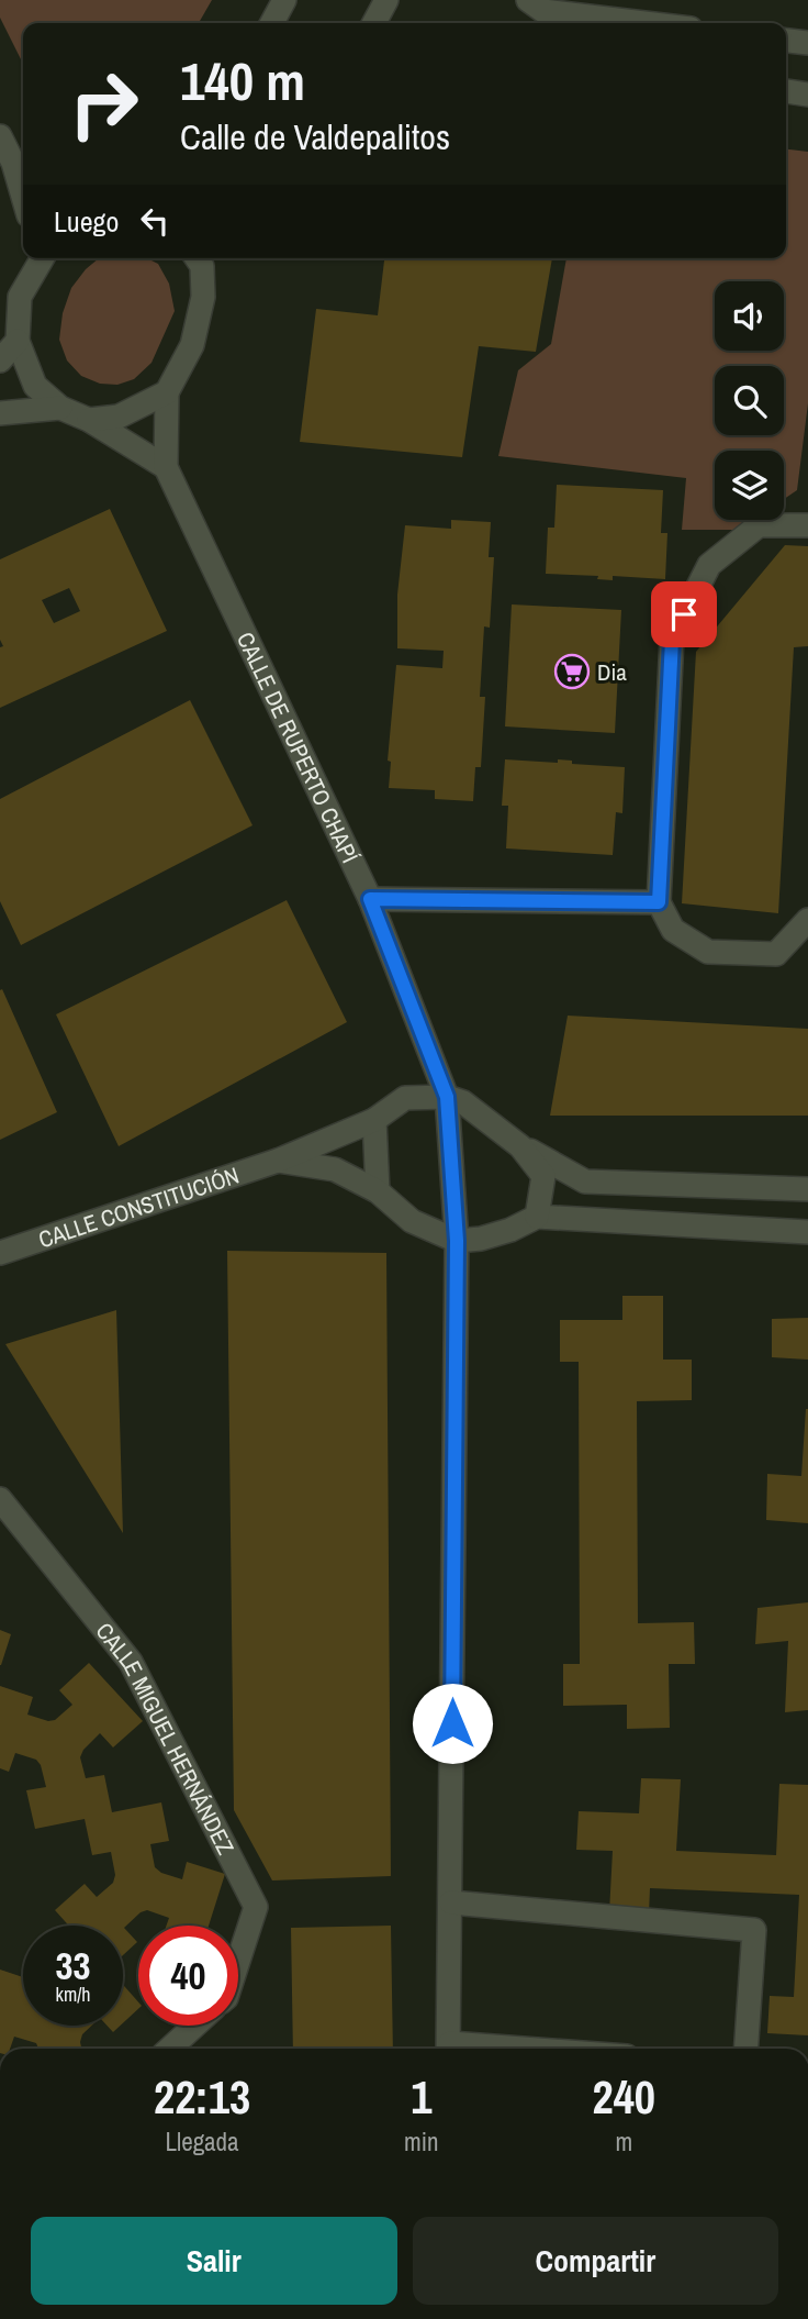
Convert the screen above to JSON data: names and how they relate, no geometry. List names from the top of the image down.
{
  "streets": {
    "street": ["CALLE DE RUPERTO CHAPÍ", "CALLE CONSTITUCIÓN", "CALLE MIGUEL HERNÁNDEZ"]
  },
  "crossings": [
    ["CALLE DE RUPERTO CHAPÍ", "CALLE CONSTITUCIÓN"]
  ],
  "places": {
    "supermarket": ["Dia"]
  },
  "page": {
    "turn": ["140 m", "Calle de Valdepalitos"],
    "then": "Luego",
    "speed": "33 km/h",
    "limit": "40",
    "eta": [
      "22:13",
      "Llegada",
      "1",
      "min",
      "240",
      "m"
    ],
    "buttons": ["Salir", "Compartir"]
  }
}
